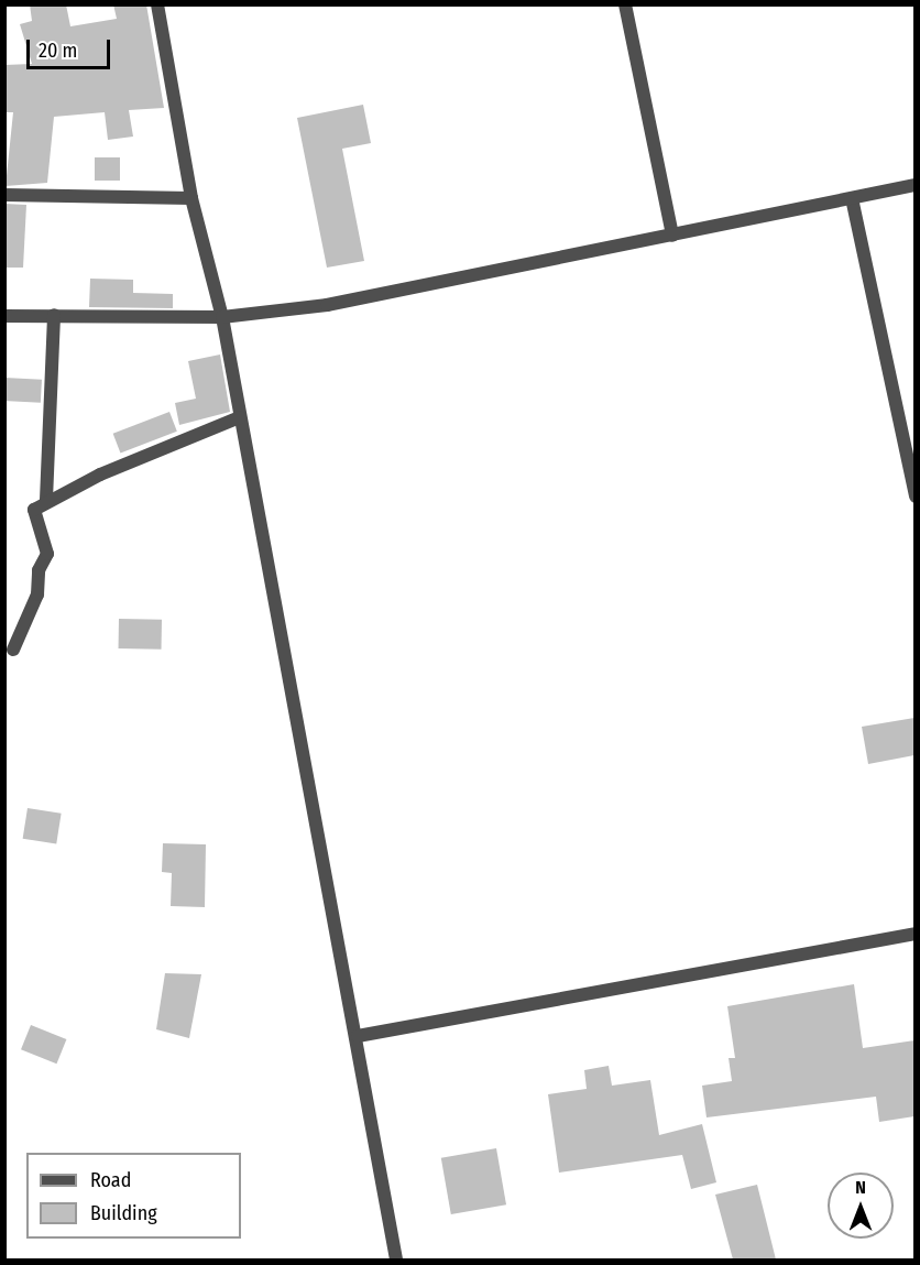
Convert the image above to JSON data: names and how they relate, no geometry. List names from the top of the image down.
{
  "legend": ["Road", "Building"],
  "scale_bar": "20 m",
  "north": "top"
}
